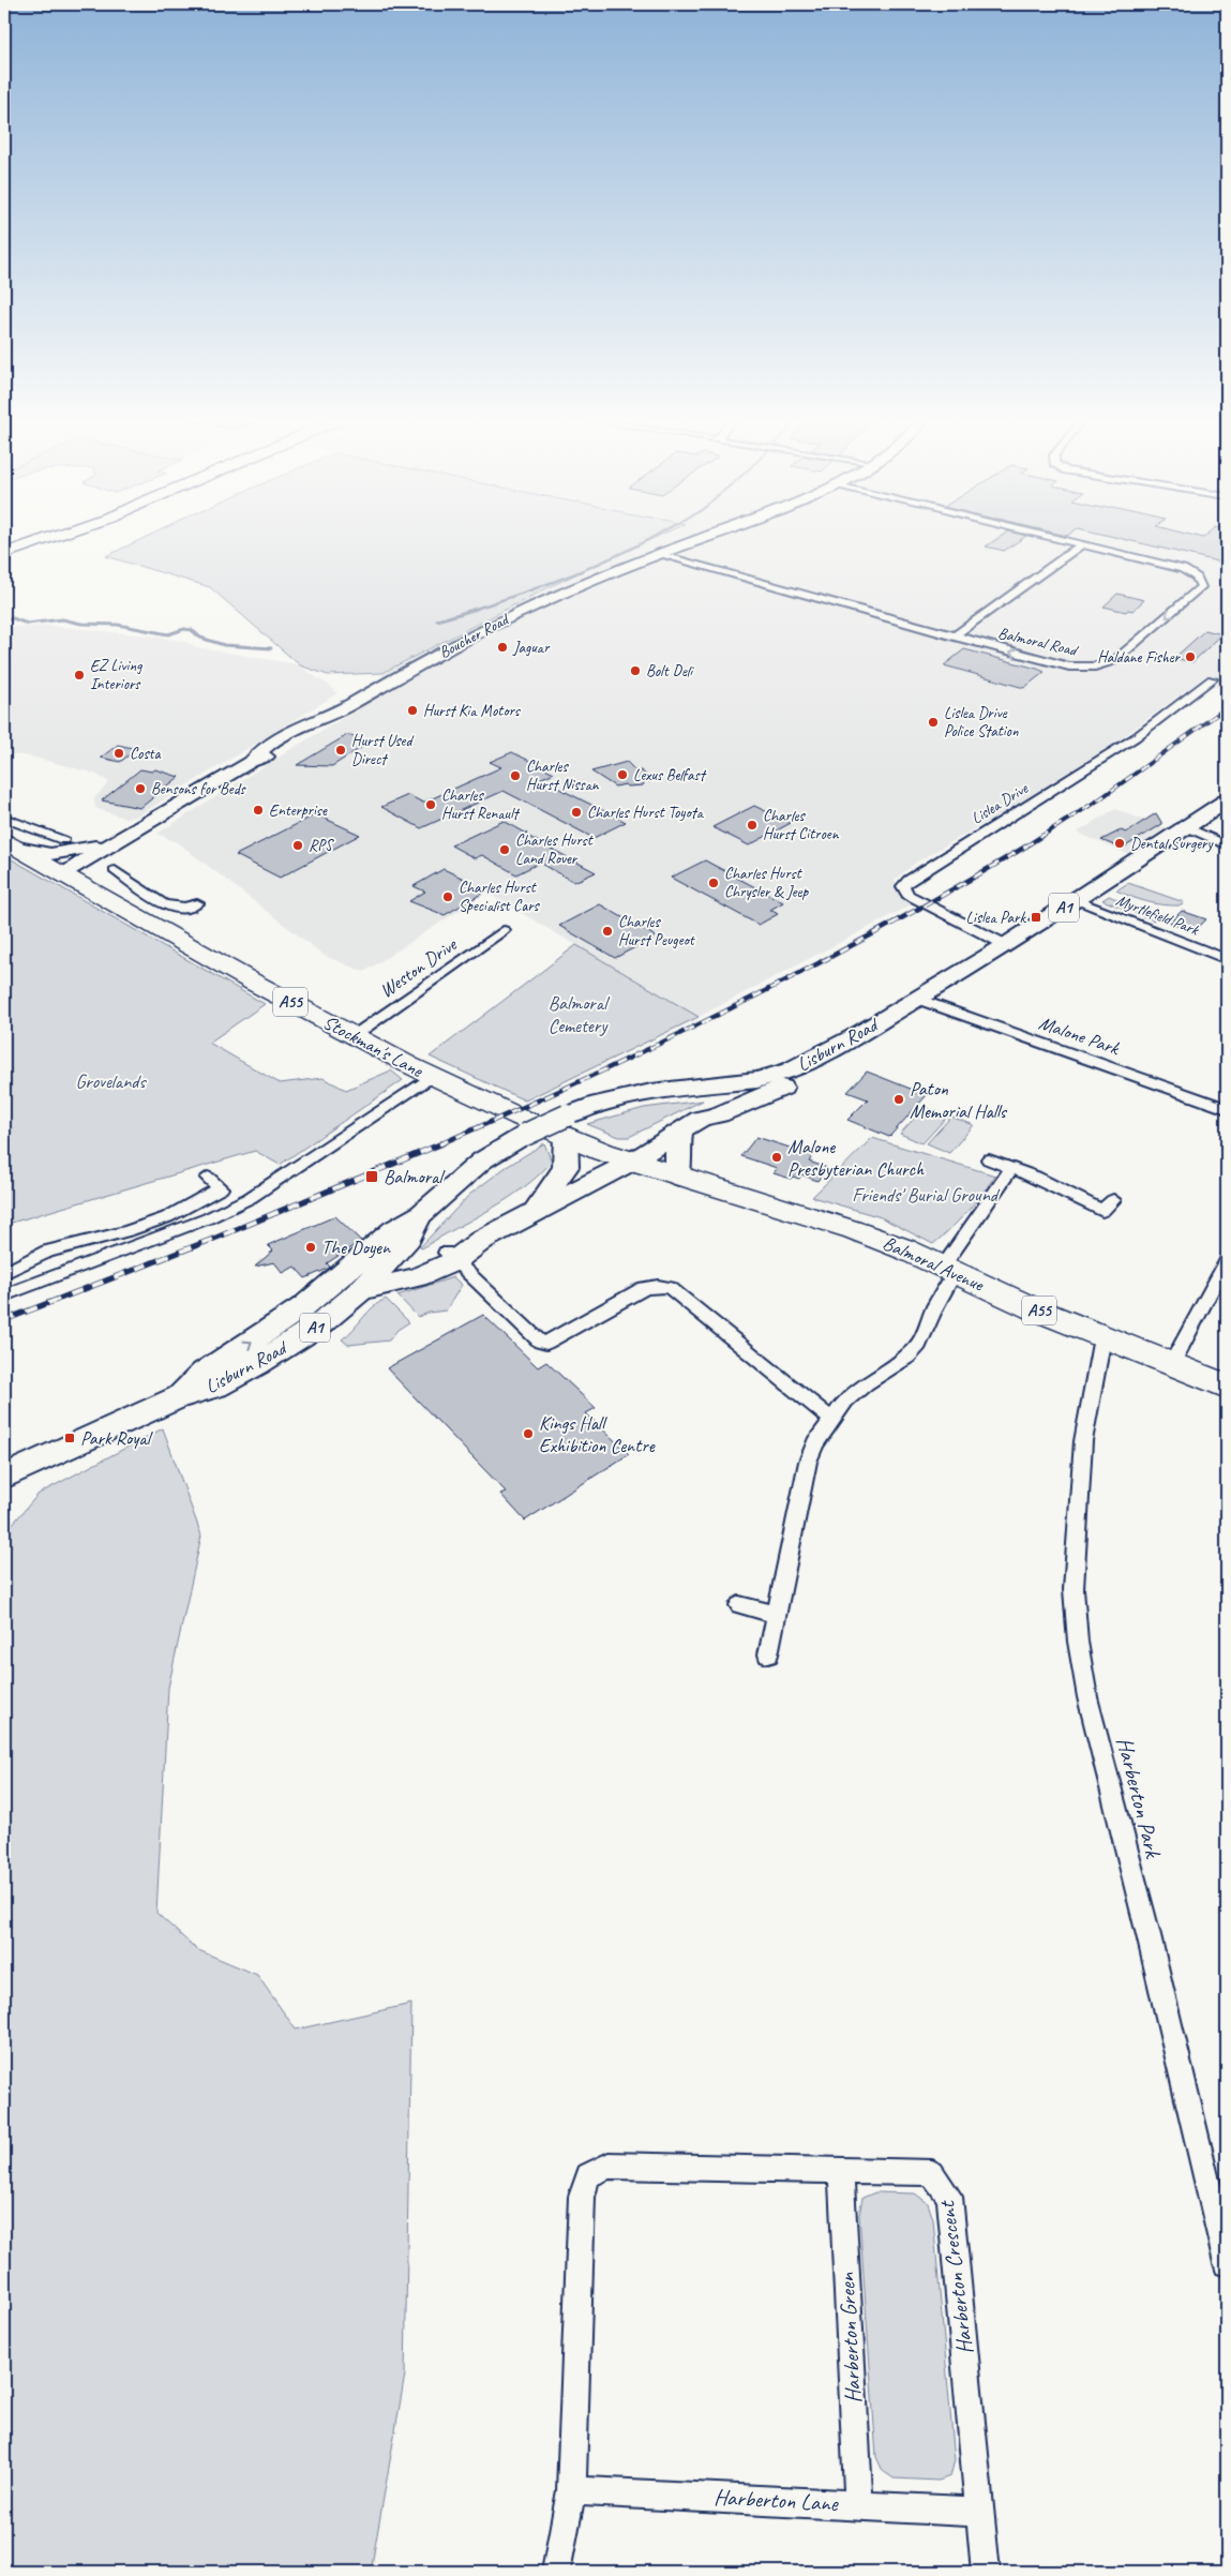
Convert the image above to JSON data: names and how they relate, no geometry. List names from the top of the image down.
{
  "streets": {
    "highway": ["A55", "Stockman's Lane", "Balmoral Avenue"],
    "main road": ["A1", "Lisburn Road"],
    "street": [
      "Boucher Road",
      "Balmoral Road",
      "Lislea Drive",
      "Myrtlefield Park",
      "Weston Drive",
      "Malone Park",
      "Harberton Park",
      "Harberton Crescent",
      "Harberton Green",
      "Harberton Lane"
    ]
  },
  "crossings": [
    ["Boucher Road", "Balmoral Road"],
    ["Boucher Road", "Stockman's Lane"],
    ["Lislea Drive", "Lisburn Road"],
    ["A1", "Lisburn Road"],
    ["A1", "Stockman's Lane"],
    ["A1", "Balmoral Avenue"],
    ["Myrtlefield Park", "Lisburn Road"],
    ["Weston Drive", "Stockman's Lane"],
    ["Malone Park", "Lisburn Road"],
    ["Lisburn Road", "Stockman's Lane"],
    ["Stockman's Lane", "Balmoral Avenue"],
    ["Balmoral Avenue", "Harberton Park"],
    ["Harberton Crescent", "Harberton Green"],
    ["Harberton Crescent", "Harberton Lane"],
    ["Harberton Green", "Harberton Lane"]
  ],
  "parks": ["Balmoral Cemetery", "Grovelands", "Friends' Burial Ground"],
  "places": {
    "other": [
      "Jaguar",
      "Haldane Fisher",
      "Bolt Deli",
      "EZ Living Interiors",
      "Hurst Kia Motors",
      "Lislea Drive Police Station",
      "Hurst Used Direct",
      "Costa",
      "Lexus Belfast",
      "Charles Hurst Nissan",
      "Bensons for Beds",
      "Charles Hurst Renault",
      "Enterprise",
      "Charles Hurst Toyota",
      "Charles Hurst Citroen",
      "Dental Surgery",
      "RPS",
      "Charles Hurst Land Rover",
      "Charles Hurst Chrysler & Jeep",
      "Charles Hurst Specialist Cars",
      "Charles Hurst Peugeot",
      "Paton Memorial Halls",
      "Malone Presbyterian Church",
      "The Doyen",
      "Kings Hall Exhibition Centre"
    ],
    "transit": ["Lislea Park", "Balmoral", "Park Royal"]
  }
}
